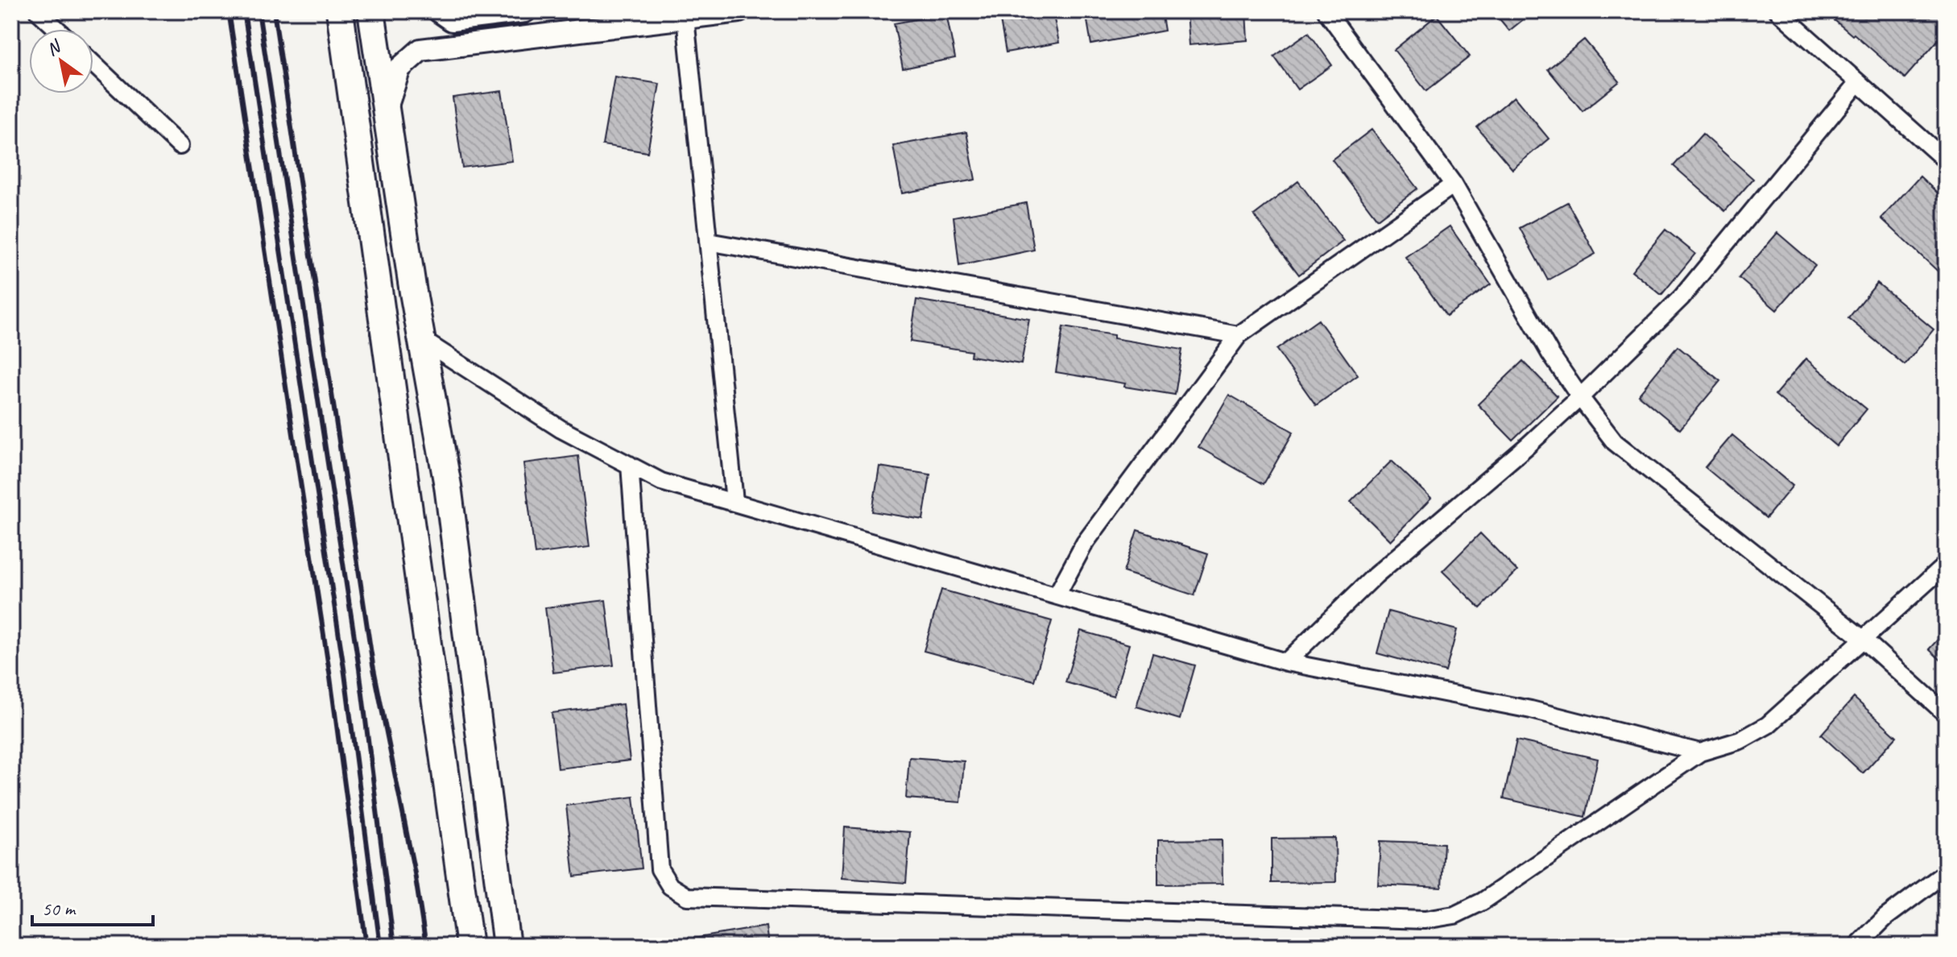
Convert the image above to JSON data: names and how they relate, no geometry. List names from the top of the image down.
{
  "scale_bar": "50 m",
  "north": "top left"
}
